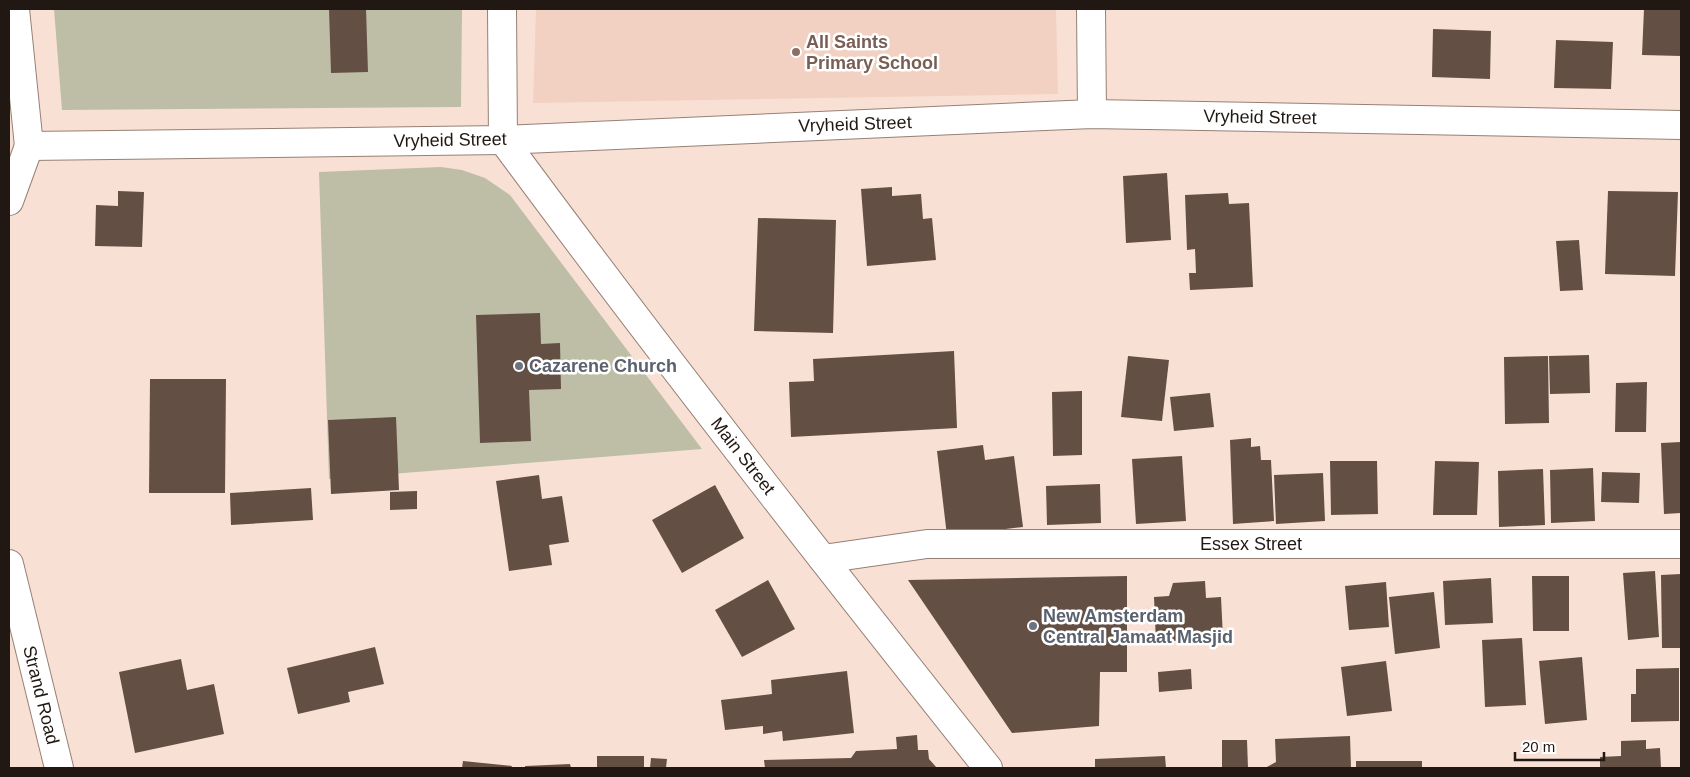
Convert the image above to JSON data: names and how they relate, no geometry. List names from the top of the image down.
{
  "streets": {
    "street": [
      "Vryheid Street",
      "Main Street",
      "Essex Street",
      "Strand Road"
    ]
  },
  "crossings": [
    ["Vryheid Street", "Main Street"],
    ["Main Street", "Essex Street"]
  ],
  "places": ["All Saints Primary School", "Cazarene Church", "New Amsterdam Central Jamaat Masjid"],
  "scale_bar": "20 m"
}
